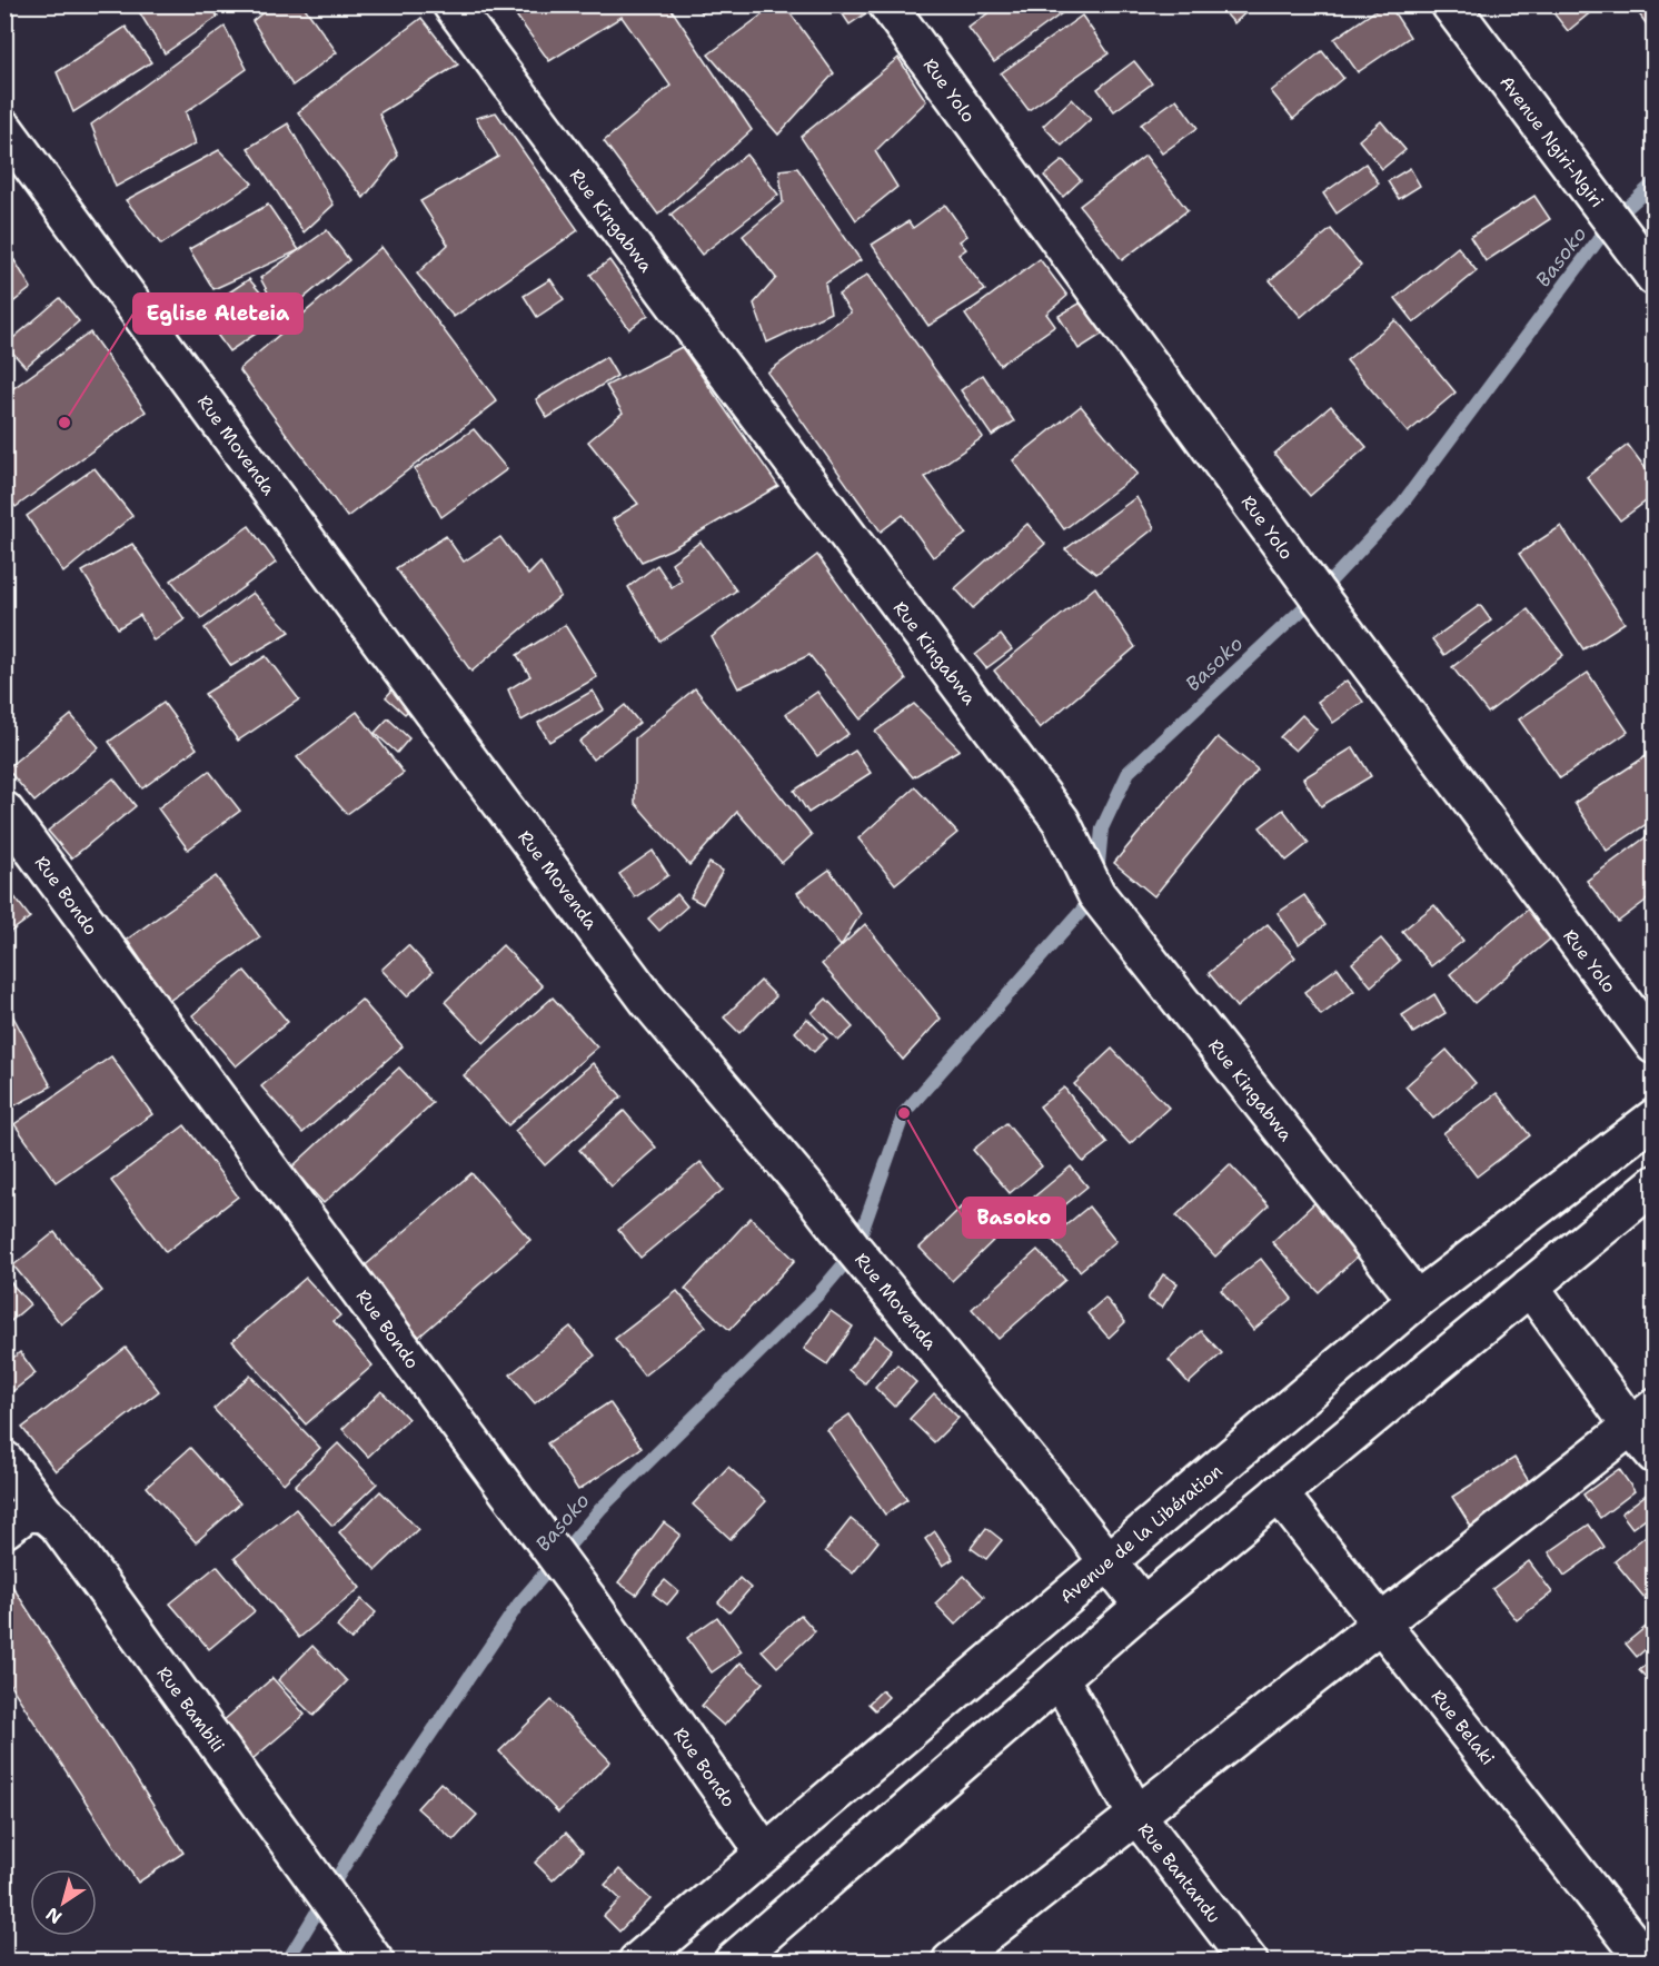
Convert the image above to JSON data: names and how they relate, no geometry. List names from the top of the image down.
{
  "streets": {
    "main road": [
      "Rue Yolo",
      "Avenue Ngiri-Ngiri",
      "Rue Kingabwa",
      "Rue Movenda",
      "Rue Bondo",
      "Avenue de la Libération",
      "Rue Bambili",
      "Rue Belaki",
      "Rue Bantandu"
    ]
  },
  "crossings": [
    ["Rue Kingabwa", "Avenue de la Libération"],
    ["Rue Movenda", "Avenue de la Libération"],
    ["Rue Bondo", "Avenue de la Libération"]
  ],
  "water": ["Basoko"],
  "places": ["Eglise Aleteia", "Basoko"],
  "north": "bottom left"
}
